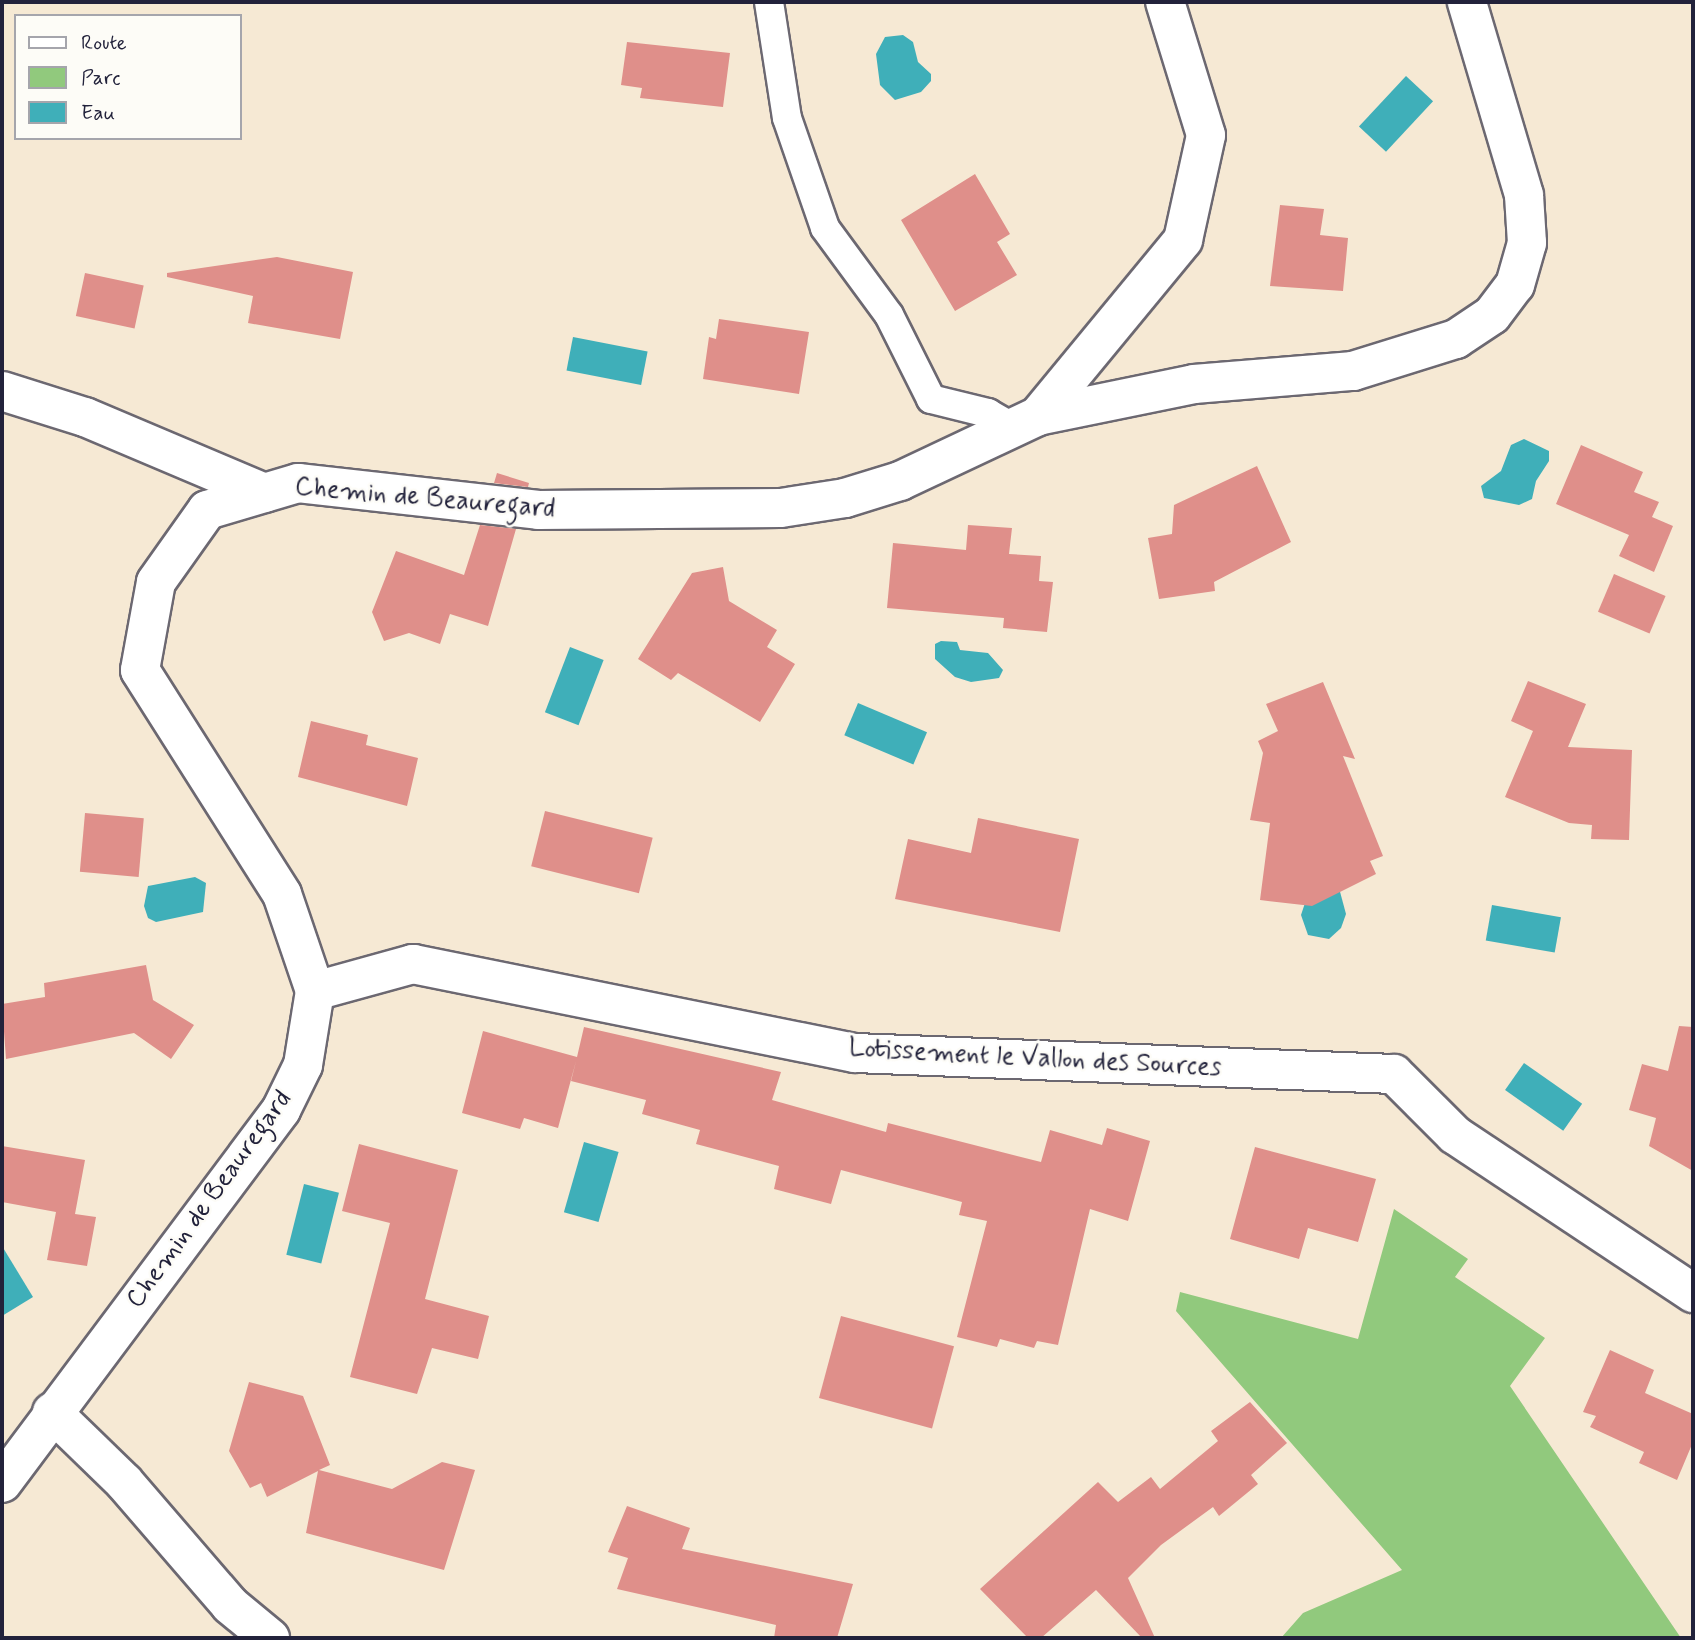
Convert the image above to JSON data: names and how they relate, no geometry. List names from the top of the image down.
{
  "streets": {
    "street": ["Chemin de Beauregard", "Lotissement le Vallon des Sources"]
  },
  "crossings": [
    ["Chemin de Beauregard", "Lotissement le Vallon des Sources"]
  ],
  "legend": ["Route", "Parc", "Eau"]
}
